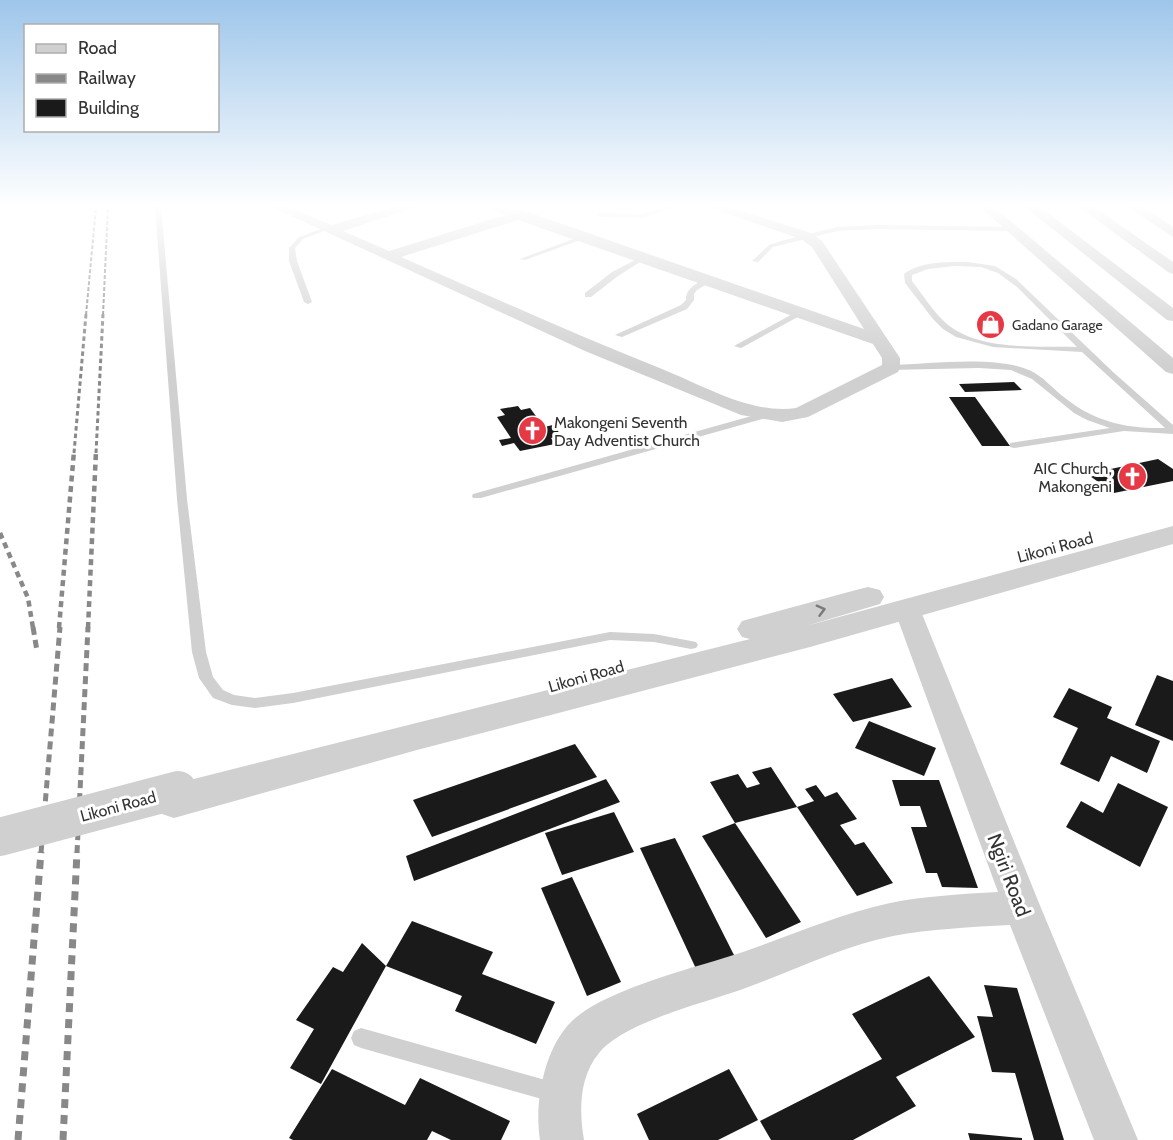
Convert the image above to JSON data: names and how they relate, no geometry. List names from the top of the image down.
{
  "streets": {
    "street": ["Likoni Road", "Ngiri Road"]
  },
  "crossings": [
    ["Likoni Road", "Ngiri Road"]
  ],
  "places": {
    "shop": ["Gadano Garage"],
    "church": ["Makongeni Seventh Day Adventist Church", "AIC Church, Makongeni"]
  },
  "legend": ["Road", "Railway", "Building"]
}
